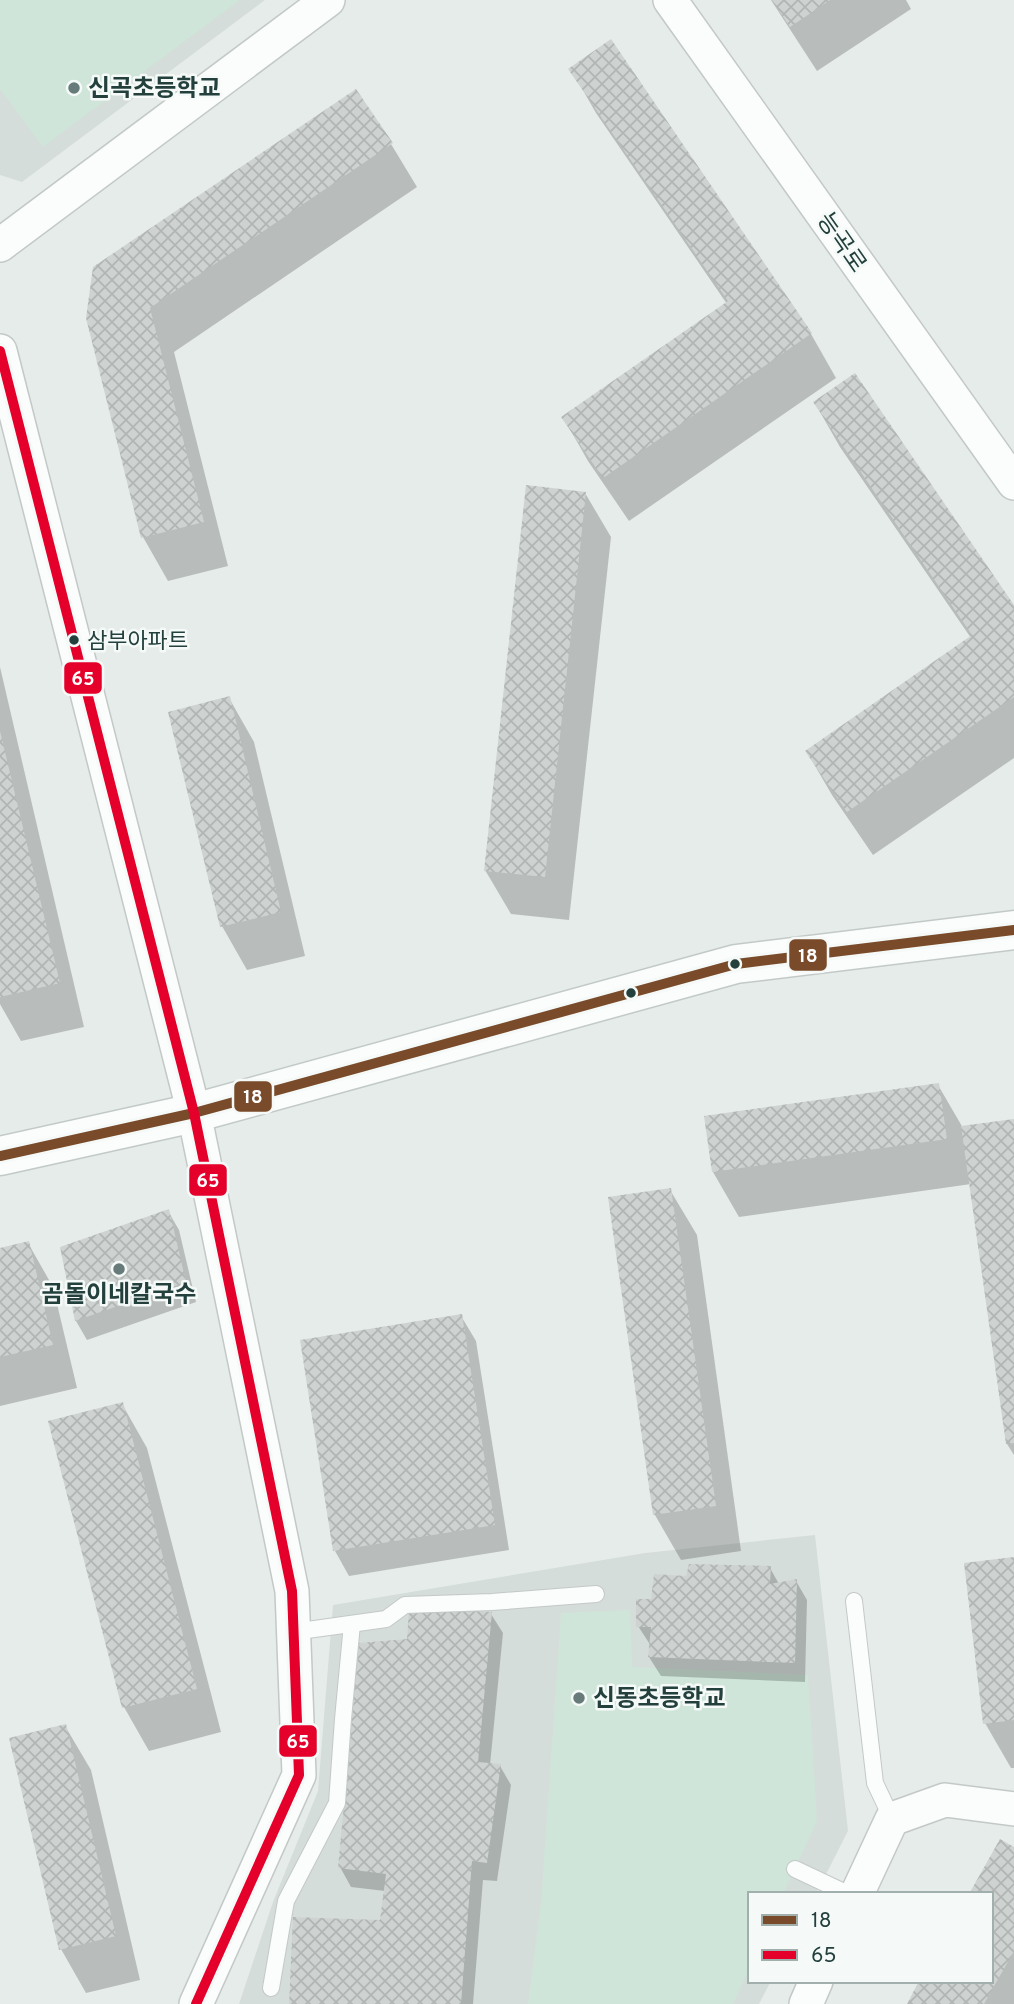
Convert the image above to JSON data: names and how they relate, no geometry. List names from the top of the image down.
{
  "streets": {
    "street": ["능곡로"]
  },
  "places": [
    "신곡초등학교",
    "삼부아파트",
    "곰돌이네칼국수",
    "신동초등학교"
  ],
  "lines": ["transit line 65", "transit line 18"],
  "legend": ["18", "65"]
}
